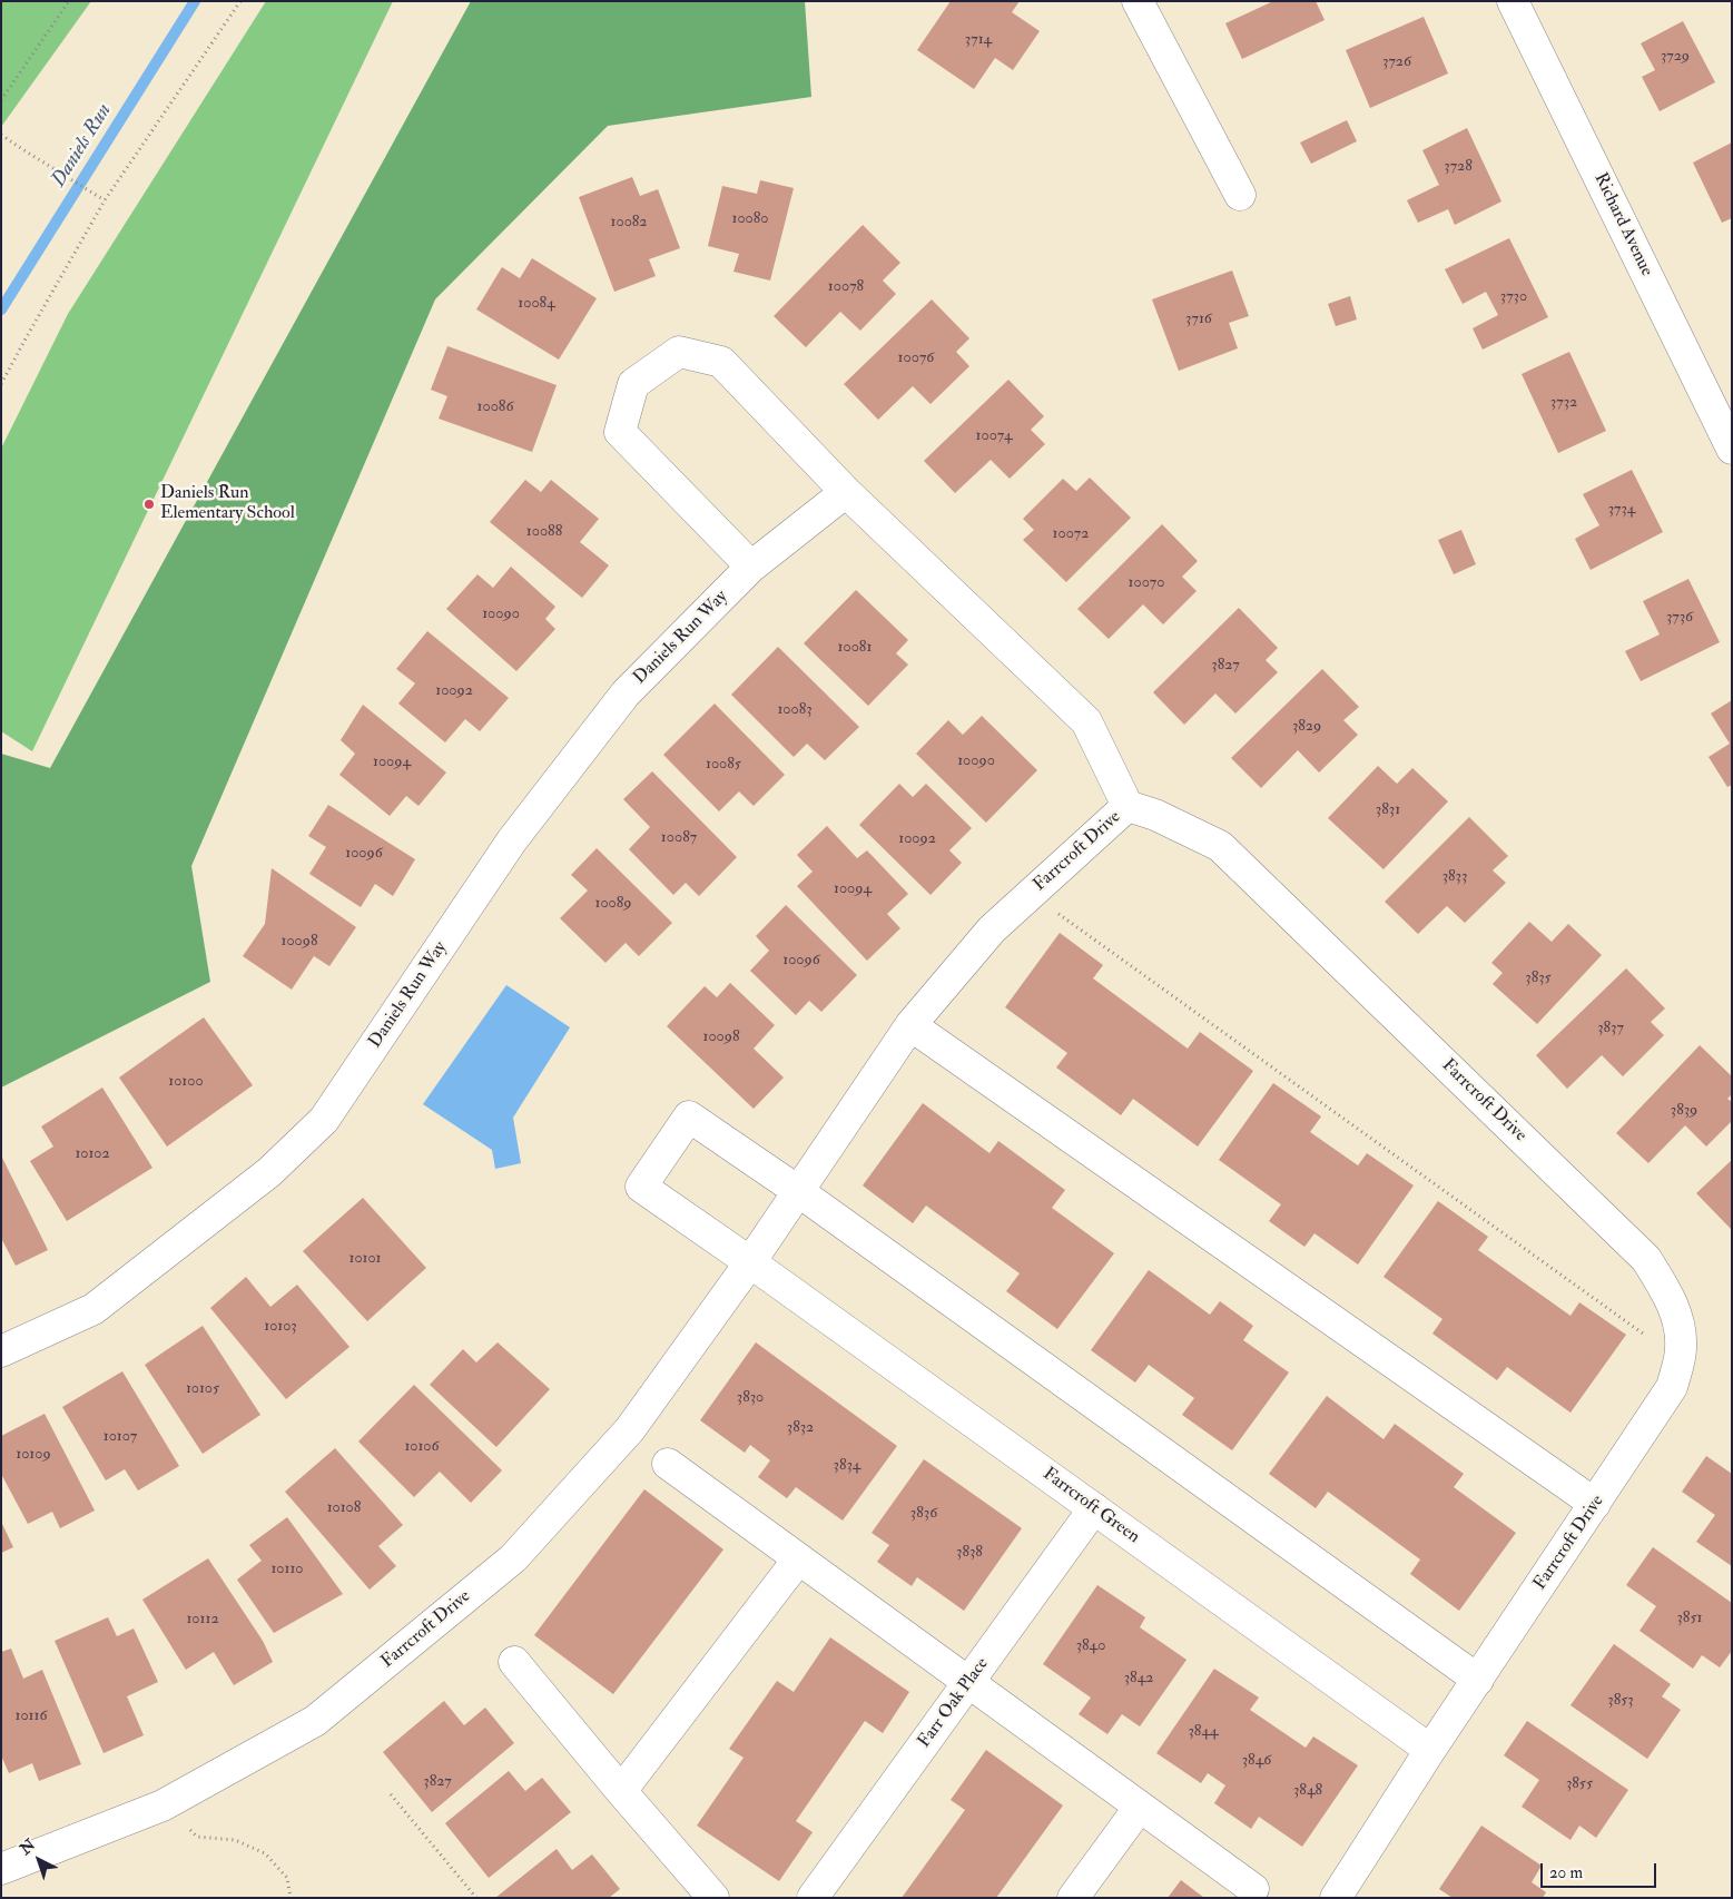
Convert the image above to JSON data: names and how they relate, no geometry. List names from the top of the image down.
{
  "streets": {
    "street": [
      "Richard Avenue",
      "Daniels Run Way",
      "Farrcroft Drive",
      "Farrcroft Green",
      "Farr Oak Place"
    ]
  },
  "crossings": [
    ["Farrcroft Drive", "Farrcroft Green"],
    ["Farrcroft Green", "Farr Oak Place"]
  ],
  "water": ["Daniels Run"],
  "places": ["Daniels Run Elementary School"],
  "house_numbers": [
    "3714",
    "3729",
    "3726",
    "3728",
    "10080",
    "10082",
    "10078",
    "3730",
    "10084",
    "3716",
    "10076",
    "3732",
    "10086",
    "10074",
    "3734",
    "10088",
    "10072",
    "10070",
    "10090",
    "3736",
    "10081",
    "3827",
    "10092",
    "10083",
    "3829",
    "10090",
    "10094",
    "10085",
    "3831",
    "10087",
    "10092",
    "10096",
    "3833",
    "10094",
    "10089",
    "10098",
    "10096",
    "3835",
    "3837",
    "10098",
    "10100",
    "3839",
    "10102",
    "10101",
    "10103",
    "10105",
    "3830",
    "3832",
    "10107",
    "10106",
    "10109",
    "3834",
    "10108",
    "3836",
    "3838",
    "10110",
    "3851",
    "10112",
    "3840",
    "3842",
    "3853",
    "10116",
    "3844",
    "3846",
    "3827",
    "3855",
    "3848"
  ],
  "scale_bar": "20 m",
  "north": "top left"
}
